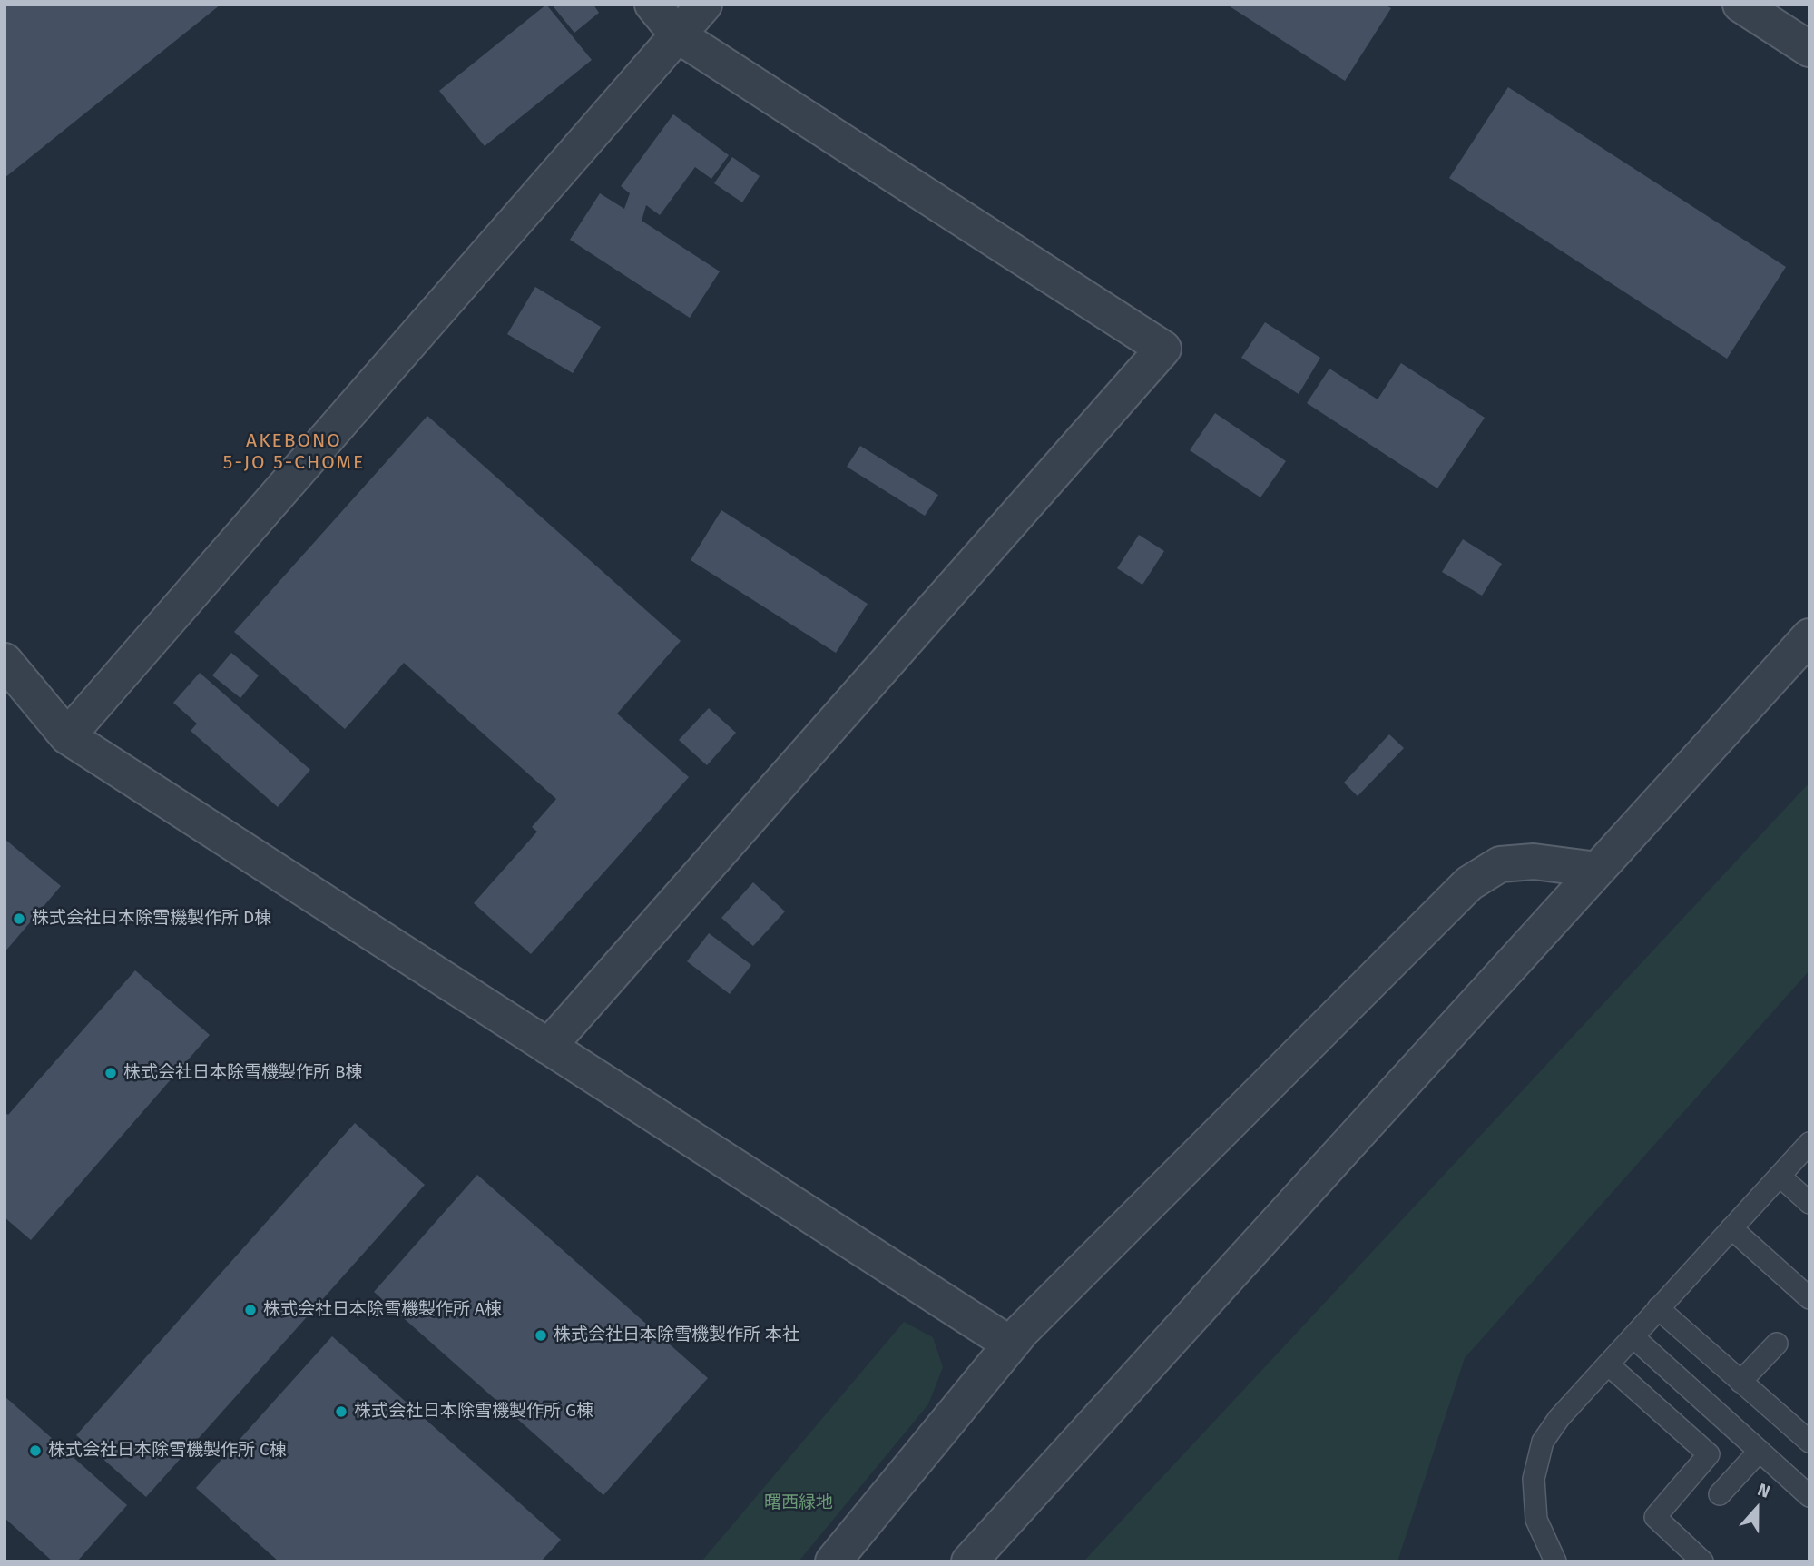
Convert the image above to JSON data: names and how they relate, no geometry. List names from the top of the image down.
{
  "districts": ["AKEBONO 5-JO 5-CHOME"],
  "parks": ["曙西緑地"],
  "places": [
    "株式会社日本除雪機製作所 D棟",
    "株式会社日本除雪機製作所 B棟",
    "株式会社日本除雪機製作所 A棟",
    "株式会社日本除雪機製作所 本社",
    "株式会社日本除雪機製作所 G棟",
    "株式会社日本除雪機製作所 C棟"
  ],
  "north": "top"
}
